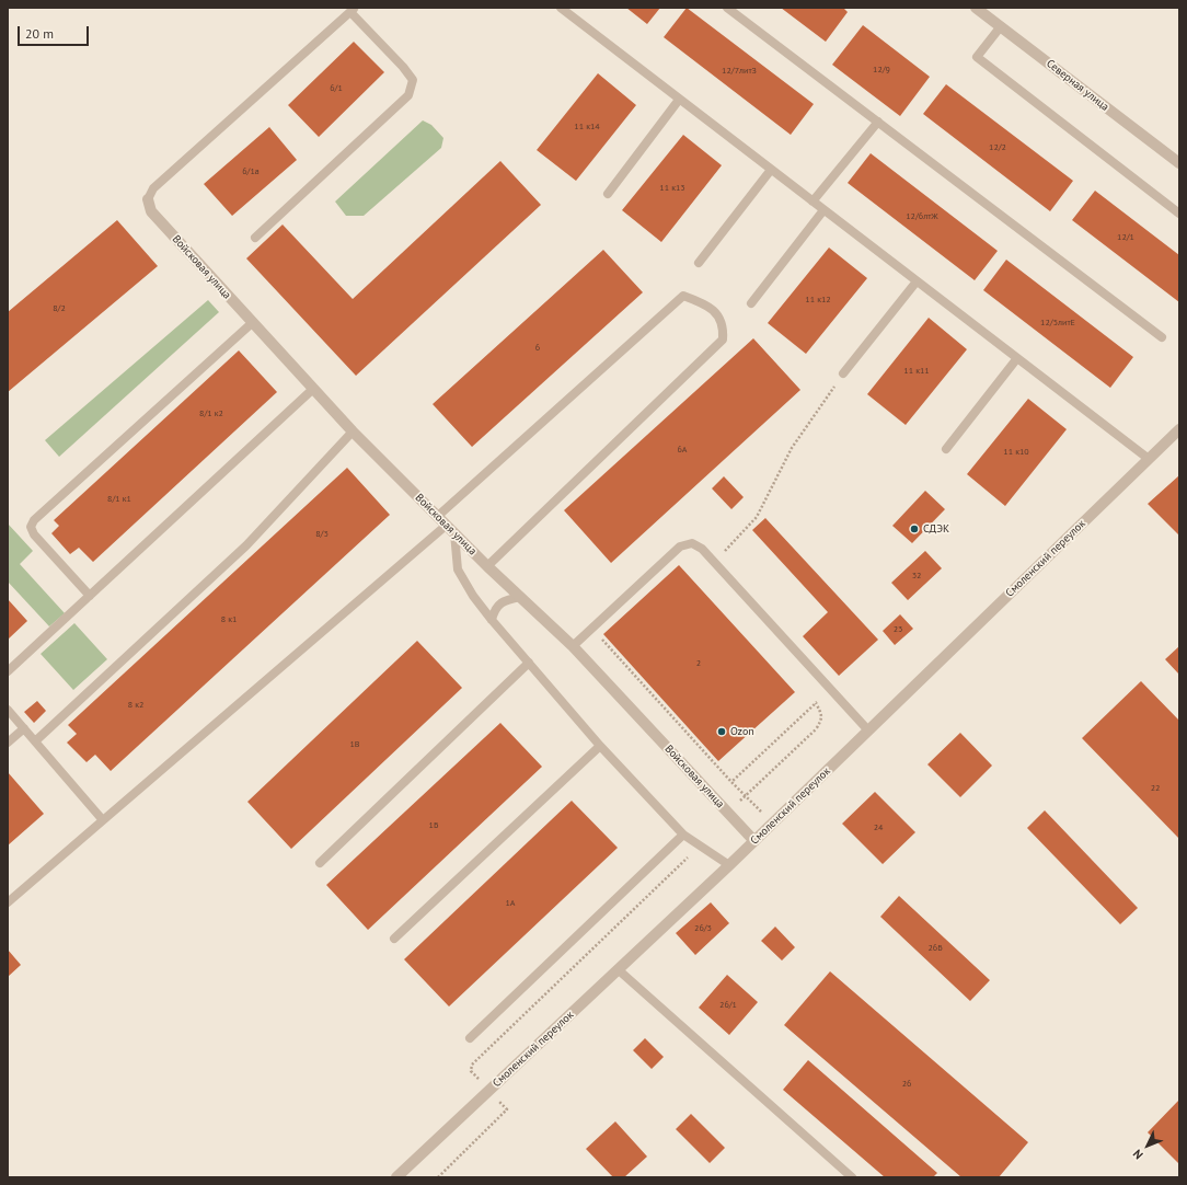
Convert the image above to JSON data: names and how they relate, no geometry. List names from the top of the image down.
{
  "streets": {
    "street": ["Северная улица", "Войсковая улица", "Смоленский переулок"]
  },
  "crossings": [
    ["Войсковая улица", "Смоленский переулок"]
  ],
  "places": ["СДЭК", "Ozon"],
  "house_numbers": [
    "12/9",
    "12/7литЗ",
    "6/1",
    "11 к14",
    "12/2",
    "6/1а",
    "11 к13",
    "12/6лтЖ",
    "12/1",
    "11 к12",
    "8/2",
    "12/5литЕ",
    "6",
    "11 к11",
    "8/1 к2",
    "6А",
    "11 к10",
    "8/1 к1",
    "8/3",
    "32",
    "8 к1",
    "23",
    "2",
    "8 к2",
    "1В",
    "22",
    "1Б",
    "24",
    "1А",
    "26/3",
    "26Б",
    "26/1",
    "26"
  ],
  "scale_bar": "20 m",
  "north": "bottom left"
}
